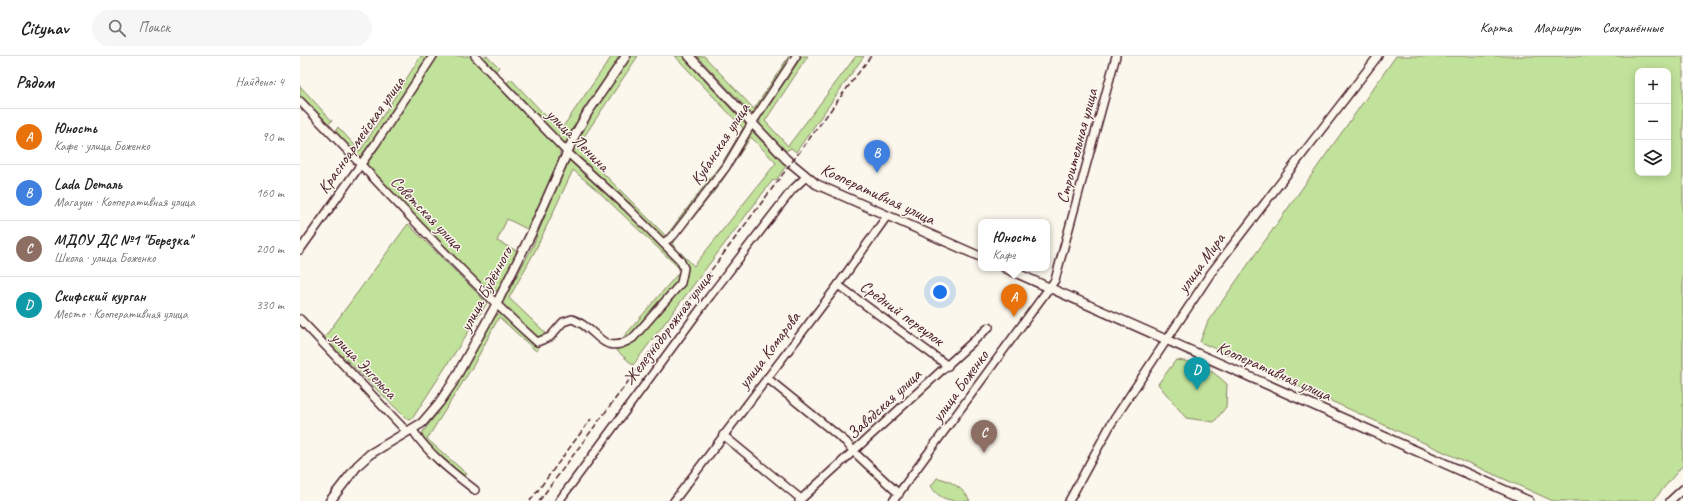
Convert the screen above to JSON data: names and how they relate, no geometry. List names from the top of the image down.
{
  "streets": {
    "street": [
      "Красноармейская улица",
      "улица Ленина",
      "Кубанская улица",
      "Строительная улица",
      "Кооперативная улица",
      "Советская улица",
      "улица Мира",
      "улица Будённого",
      "Средний переулок",
      "Железнодорожная улица",
      "улица Комарова",
      "улица Энгельса",
      "улица Боженко",
      "Заводская улица"
    ]
  },
  "crossings": [
    ["Красноармейская улица", "Советская улица"],
    ["улица Ленина", "Кубанская улица"],
    ["улица Ленина", "улица Будённого"],
    ["улица Ленина", "Железнодорожная улица"],
    ["Кубанская улица", "Кооперативная улица"],
    ["Кубанская улица", "Железнодорожная улица"],
    ["Строительная улица", "Кооперативная улица"],
    ["Строительная улица", "улица Боженко"],
    ["Кооперативная улица", "улица Мира"],
    ["Кооперативная улица", "Железнодорожная улица"],
    ["Кооперативная улица", "улица Комарова"],
    ["Кооперативная улица", "улица Боженко"],
    ["Советская улица", "улица Будённого"],
    ["Советская улица", "Железнодорожная улица"],
    ["улица Будённого", "улица Энгельса"],
    ["Средний переулок", "улица Комарова"],
    ["Средний переулок", "Заводская улица"]
  ],
  "page": {
    "header": "Citynav",
    "search": "Поиск",
    "nav": ["Карта", "Маршрут", "Сохранённые"],
    "heading": ["Рядом", "Найдено: 4"],
    "map_buttons": ["+", "−"],
    "list": [
      {
        "mark": "A",
        "name": "Юность",
        "note": "Кафе · улица Боженко",
        "value": "90 m"
      },
      {
        "mark": "B",
        "name": "Lada Dеталь",
        "note": "Магазин · Кооперативная улица",
        "value": "160 m"
      },
      {
        "mark": "C",
        "name": "МДОУ ДС №1 \"Березка\"",
        "note": "Школа · улица Боженко",
        "value": "200 m"
      },
      {
        "mark": "D",
        "name": "Скифский курган",
        "note": "Место · Кооперативная улица",
        "value": "330 m"
      }
    ],
    "pins": [
      "B",
      "A",
      "D",
      "C"
    ],
    "popup": ["Юность", "Кафе"]
  }
}
